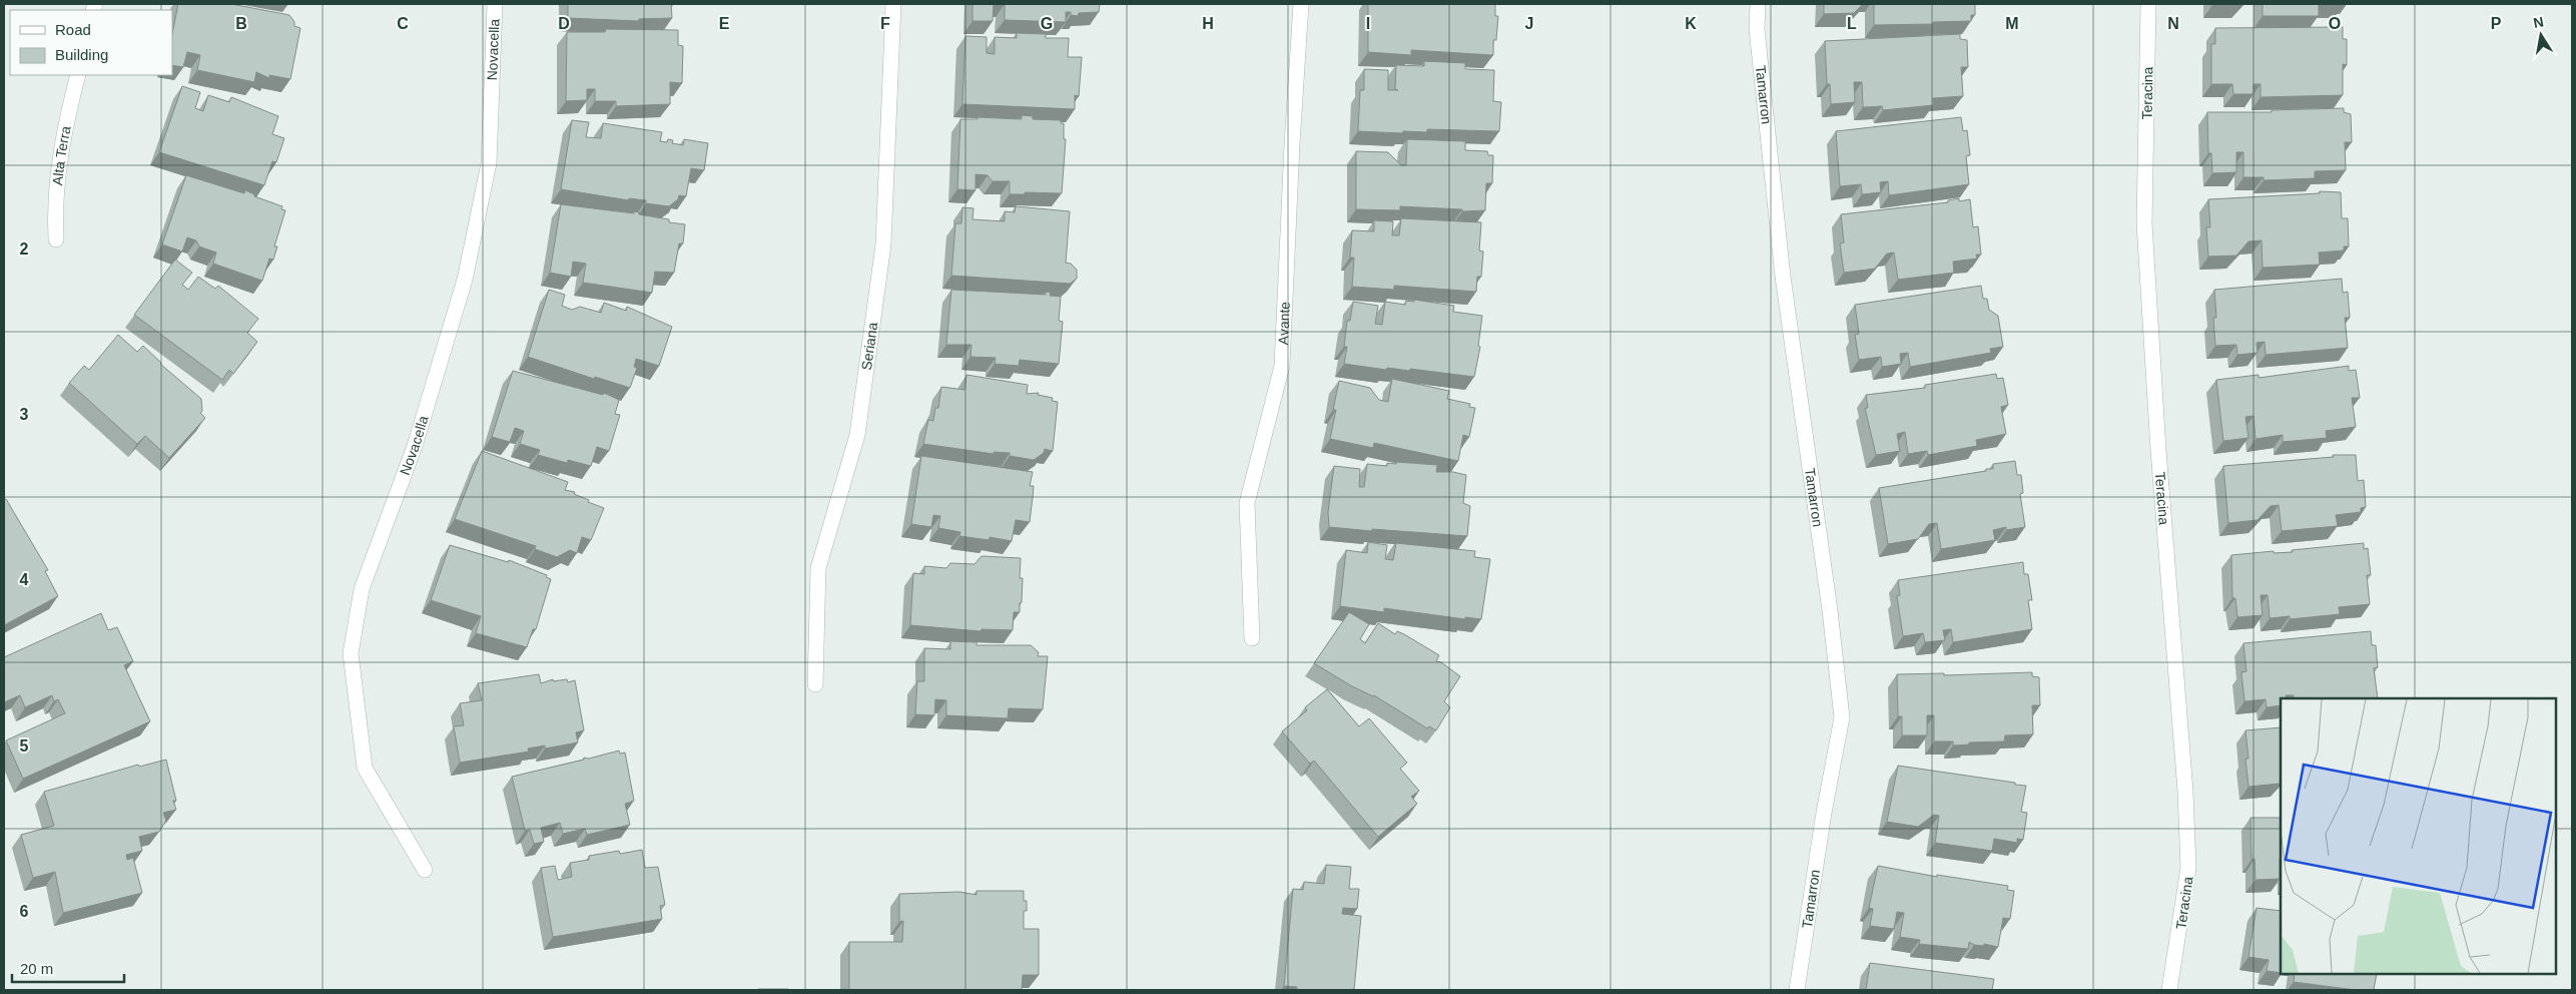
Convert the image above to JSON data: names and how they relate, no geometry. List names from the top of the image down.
{
  "streets": {
    "street": [
      "Novacella",
      "Teracina",
      "Tamarron",
      "Alta Terra",
      "Avante",
      "Seriana"
    ]
  },
  "legend": ["Road", "Building"],
  "scale_bar": "20 m",
  "north": "top",
  "grid": {
    "columns": [
      "B",
      "C",
      "D",
      "E",
      "F",
      "G",
      "H",
      "I",
      "J",
      "K",
      "L",
      "M",
      "N",
      "O",
      "P"
    ],
    "rows": [
      "2",
      "3",
      "4",
      "5",
      "6"
    ]
  }
}
